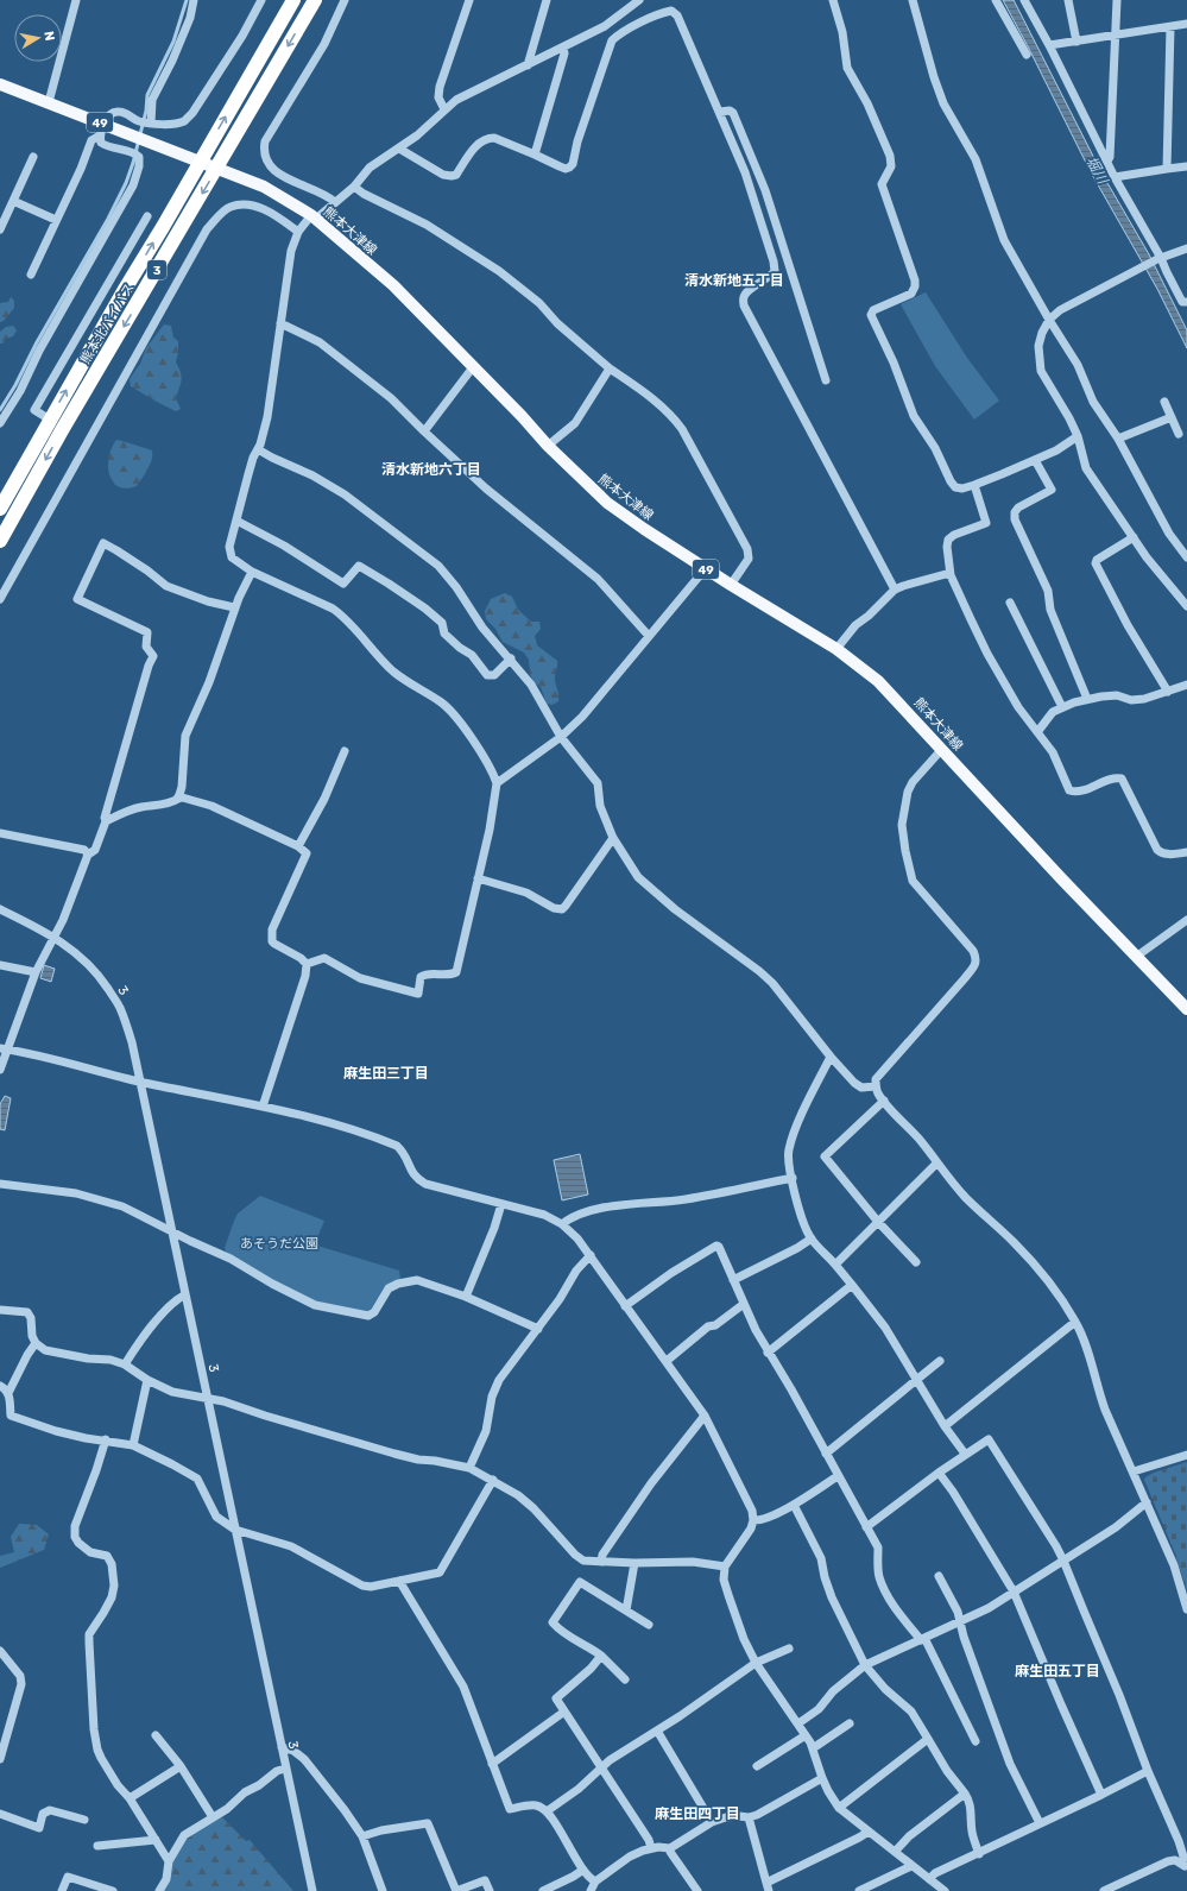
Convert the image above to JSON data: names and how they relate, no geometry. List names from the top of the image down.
{
  "streets": {
    "highway": ["3", "熊本北バイパス"],
    "main road": ["49", "熊本大津線"]
  },
  "crossings": [
    ["熊本大津線", "熊本北バイパス"]
  ],
  "districts": [
    "清水新地五丁目",
    "清水新地六丁目",
    "麻生田三丁目",
    "麻生田五丁目",
    "麻生田四丁目"
  ],
  "water": ["堀川"],
  "parks": ["あそうだ公園"],
  "north": "right"
}
